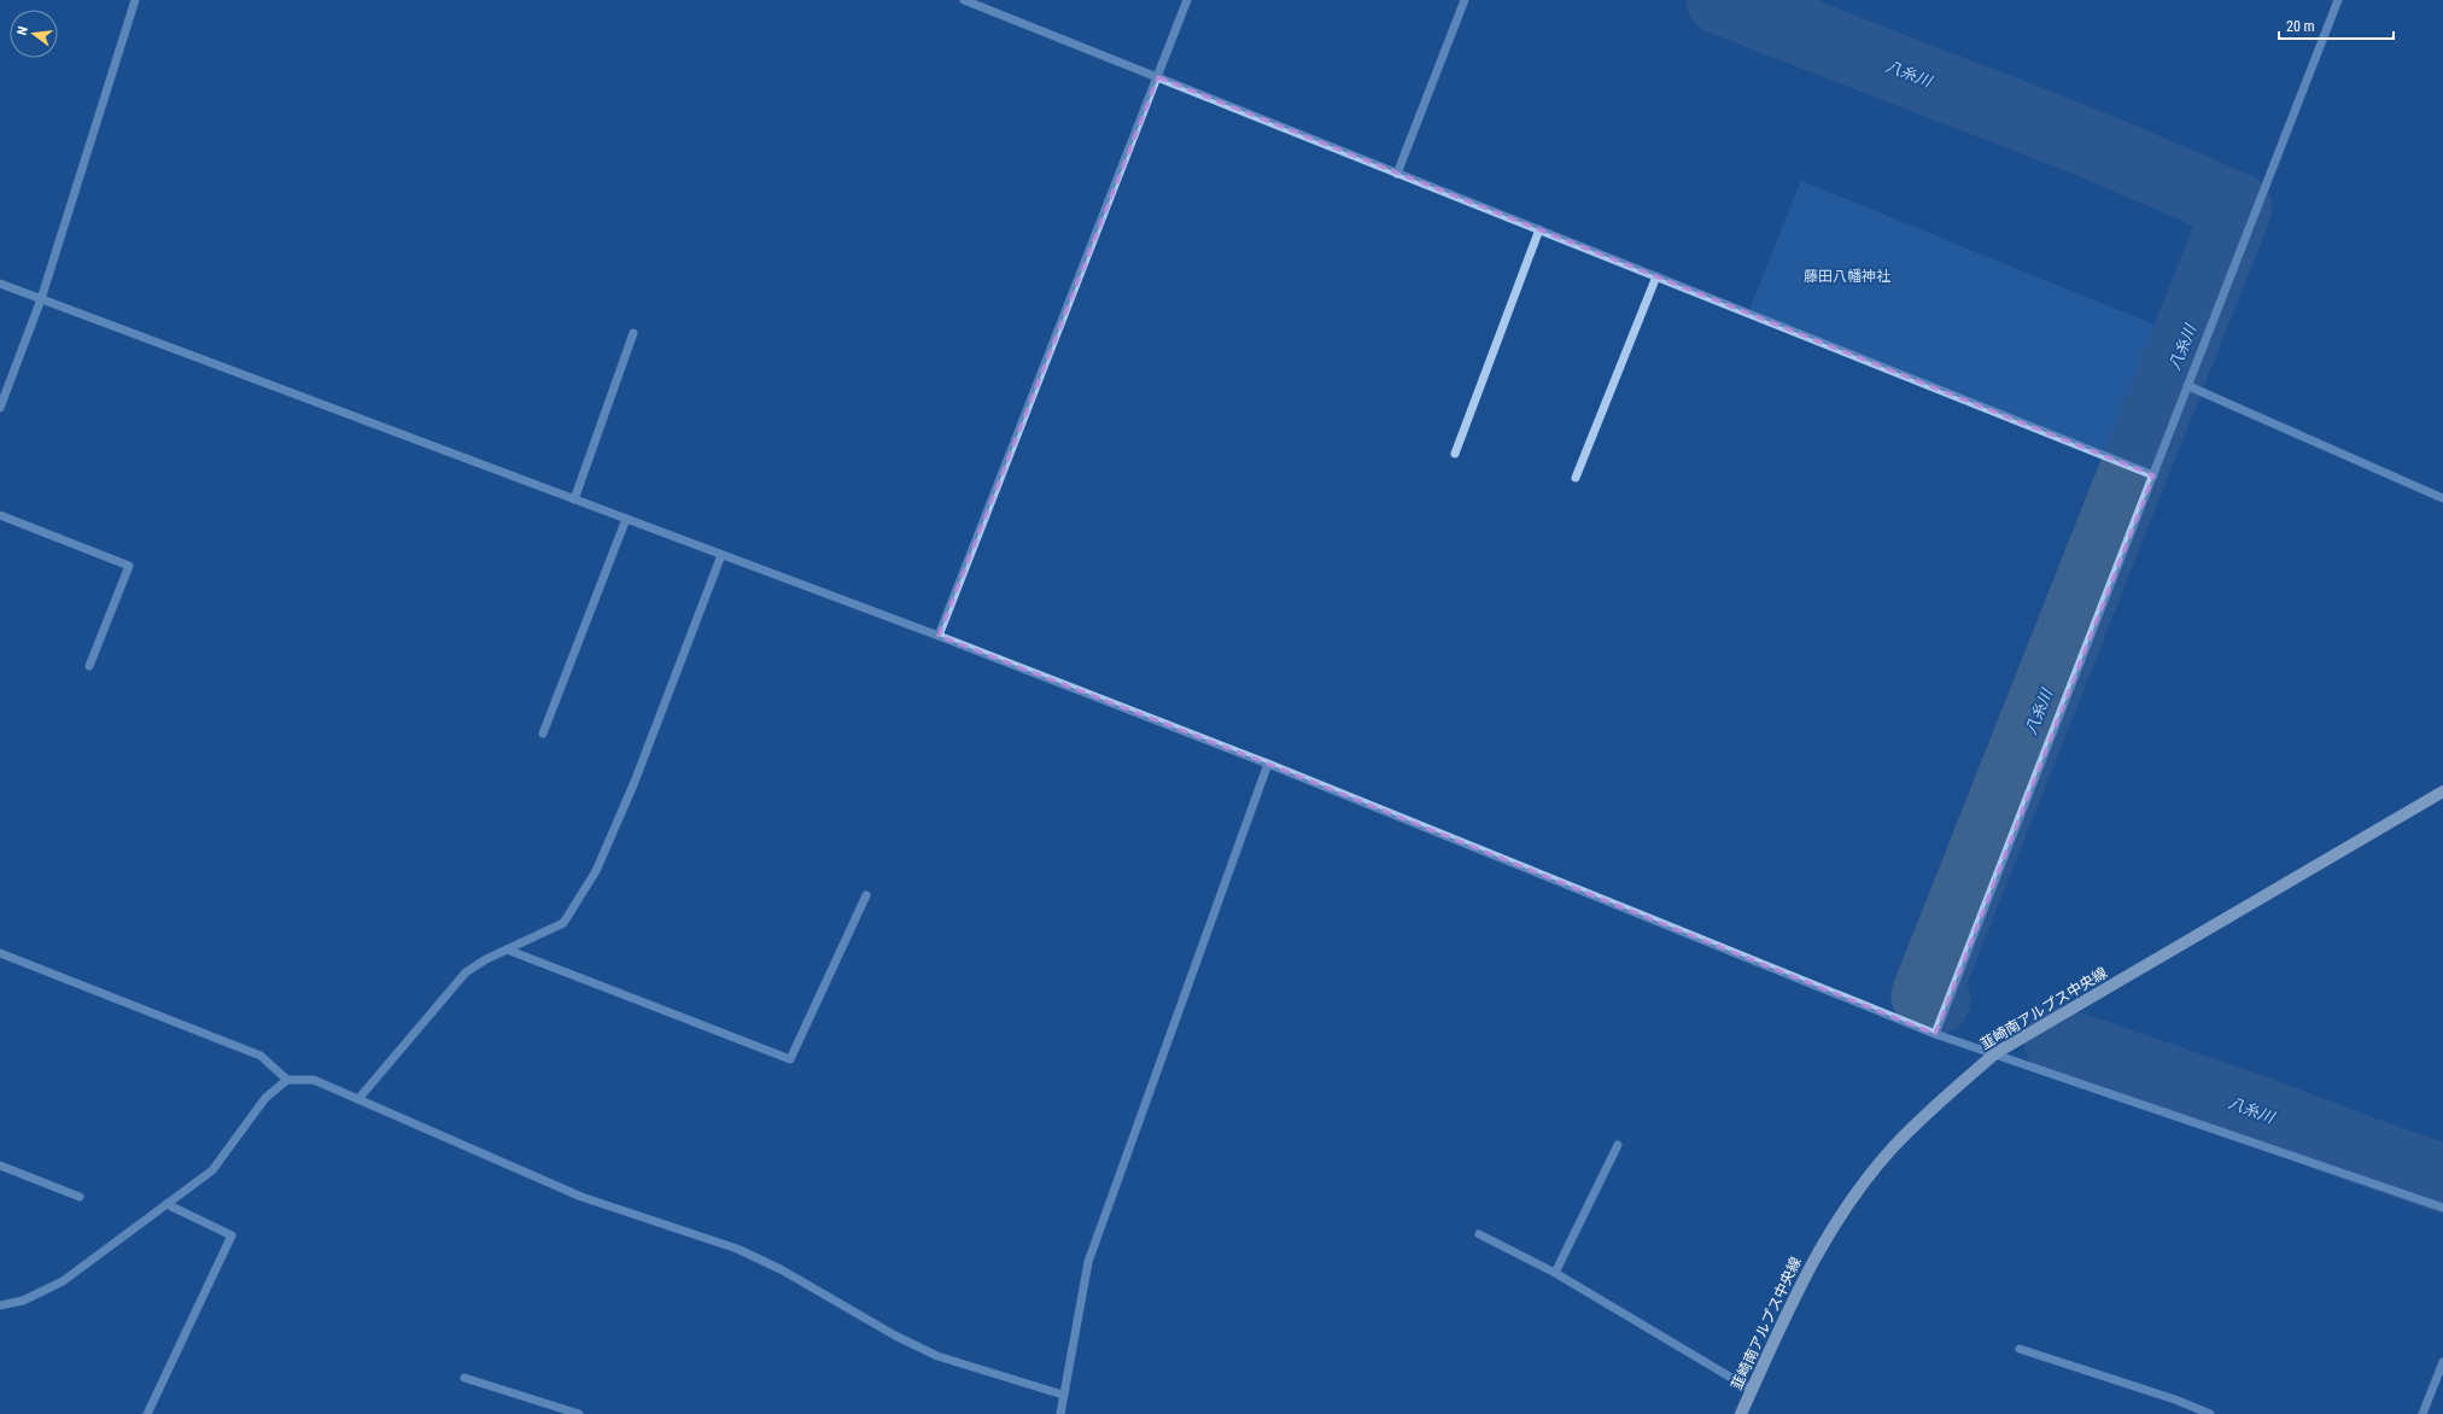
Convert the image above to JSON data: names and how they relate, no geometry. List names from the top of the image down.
{
  "streets": {
    "main road": ["韮崎南アルプス中央線"]
  },
  "water": ["八糸川"],
  "parks": ["藤田八幡神社"],
  "scale_bar": "20 m",
  "north": "left"
}
